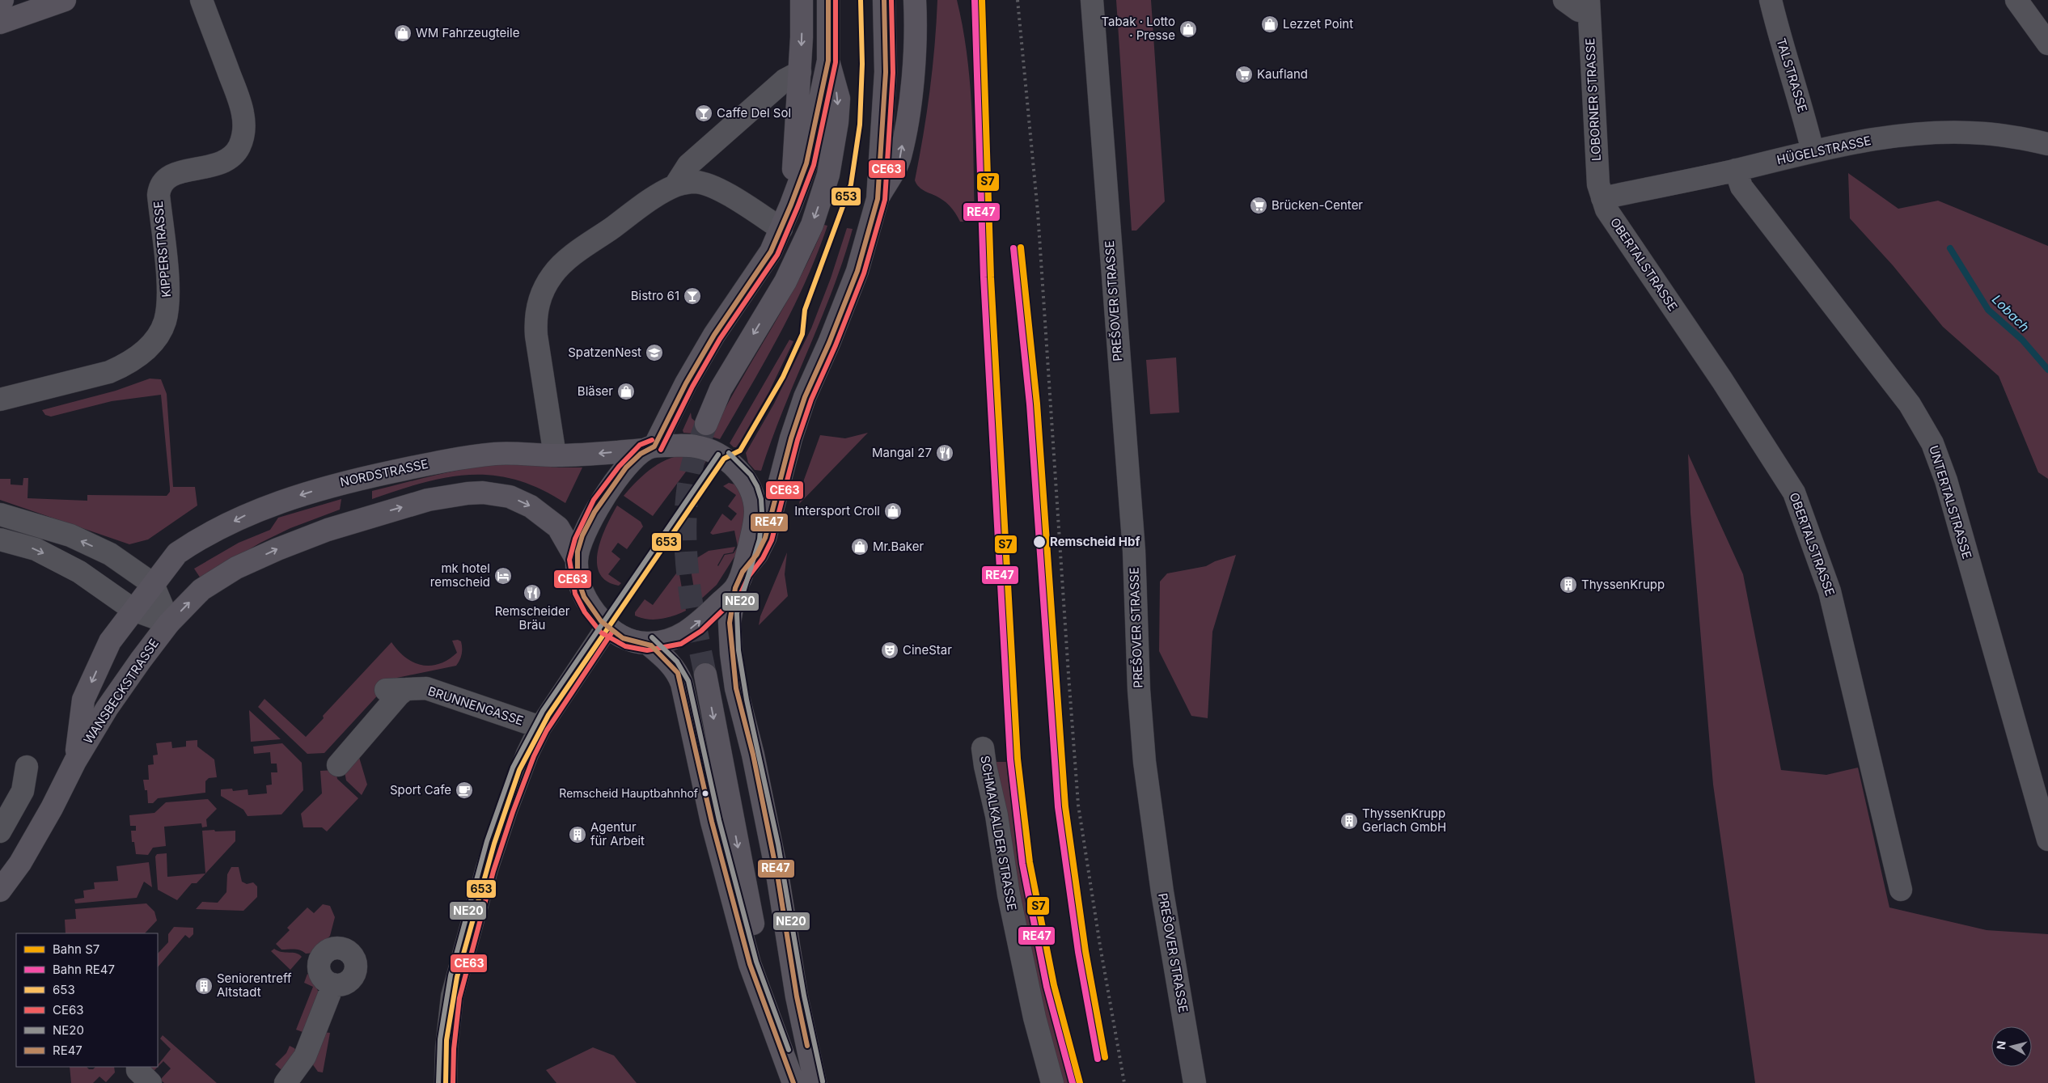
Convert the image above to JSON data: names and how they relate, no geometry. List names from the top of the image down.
{
  "streets": {
    "main road": ["NORDSTRASSE", "WANSBECKSTRASSE"],
    "street": [
      "TALSTRASSE",
      "LOBORNER STRASSE",
      "HÜGELSTRASSE",
      "KIPPERSTRASSE",
      "OBERTALSTRASSE",
      "PREŠOVER STRASSE",
      "UNTERTALSTRASSE",
      "BRUNNENGASSE",
      "SCHMALKALDER STRASSE"
    ]
  },
  "crossings": [
    ["TALSTRASSE", "HÜGELSTRASSE"],
    ["LOBORNER STRASSE", "HÜGELSTRASSE"],
    ["LOBORNER STRASSE", "OBERTALSTRASSE"],
    ["HÜGELSTRASSE", "OBERTALSTRASSE"],
    ["HÜGELSTRASSE", "UNTERTALSTRASSE"],
    ["NORDSTRASSE", "WANSBECKSTRASSE"]
  ],
  "one_way": ["NORDSTRASSE"],
  "water": ["Lobach"],
  "places": {
    "shop": [
      "Lezzet Point",
      "Tabak · Lotto · Presse",
      "WM Fahrzeugteile",
      "Bläser",
      "Intersport Croll",
      "Mr.Baker"
    ],
    "supermarket": ["Kaufland", "Brücken-Center"],
    "bar": ["Caffe Del Sol", "Bistro 61"],
    "school or university": ["SpatzenNest"],
    "restaurant": ["Mangal 27", "Remscheider Bräu"],
    "other": ["Remscheid Hbf", "Remscheid Hauptbahnhof"],
    "hotel": ["mk hotel remscheid"],
    "building": [
      "ThyssenKrupp",
      "ThyssenKrupp Gerlach GmbH",
      "Agentur für Arbeit",
      "Seniorentreff Altstadt"
    ],
    "theatre": ["CineStar"],
    "cafe": ["Sport Cafe"]
  },
  "lines": [
    "rail line S7",
    "rail line RE47",
    "transit line 653",
    "transit line CE63",
    "transit line RE47",
    "transit line NE20"
  ],
  "legend": [
    "Bahn S7",
    "Bahn RE47",
    "653",
    "CE63",
    "NE20",
    "RE47"
  ],
  "north": "left"
}
